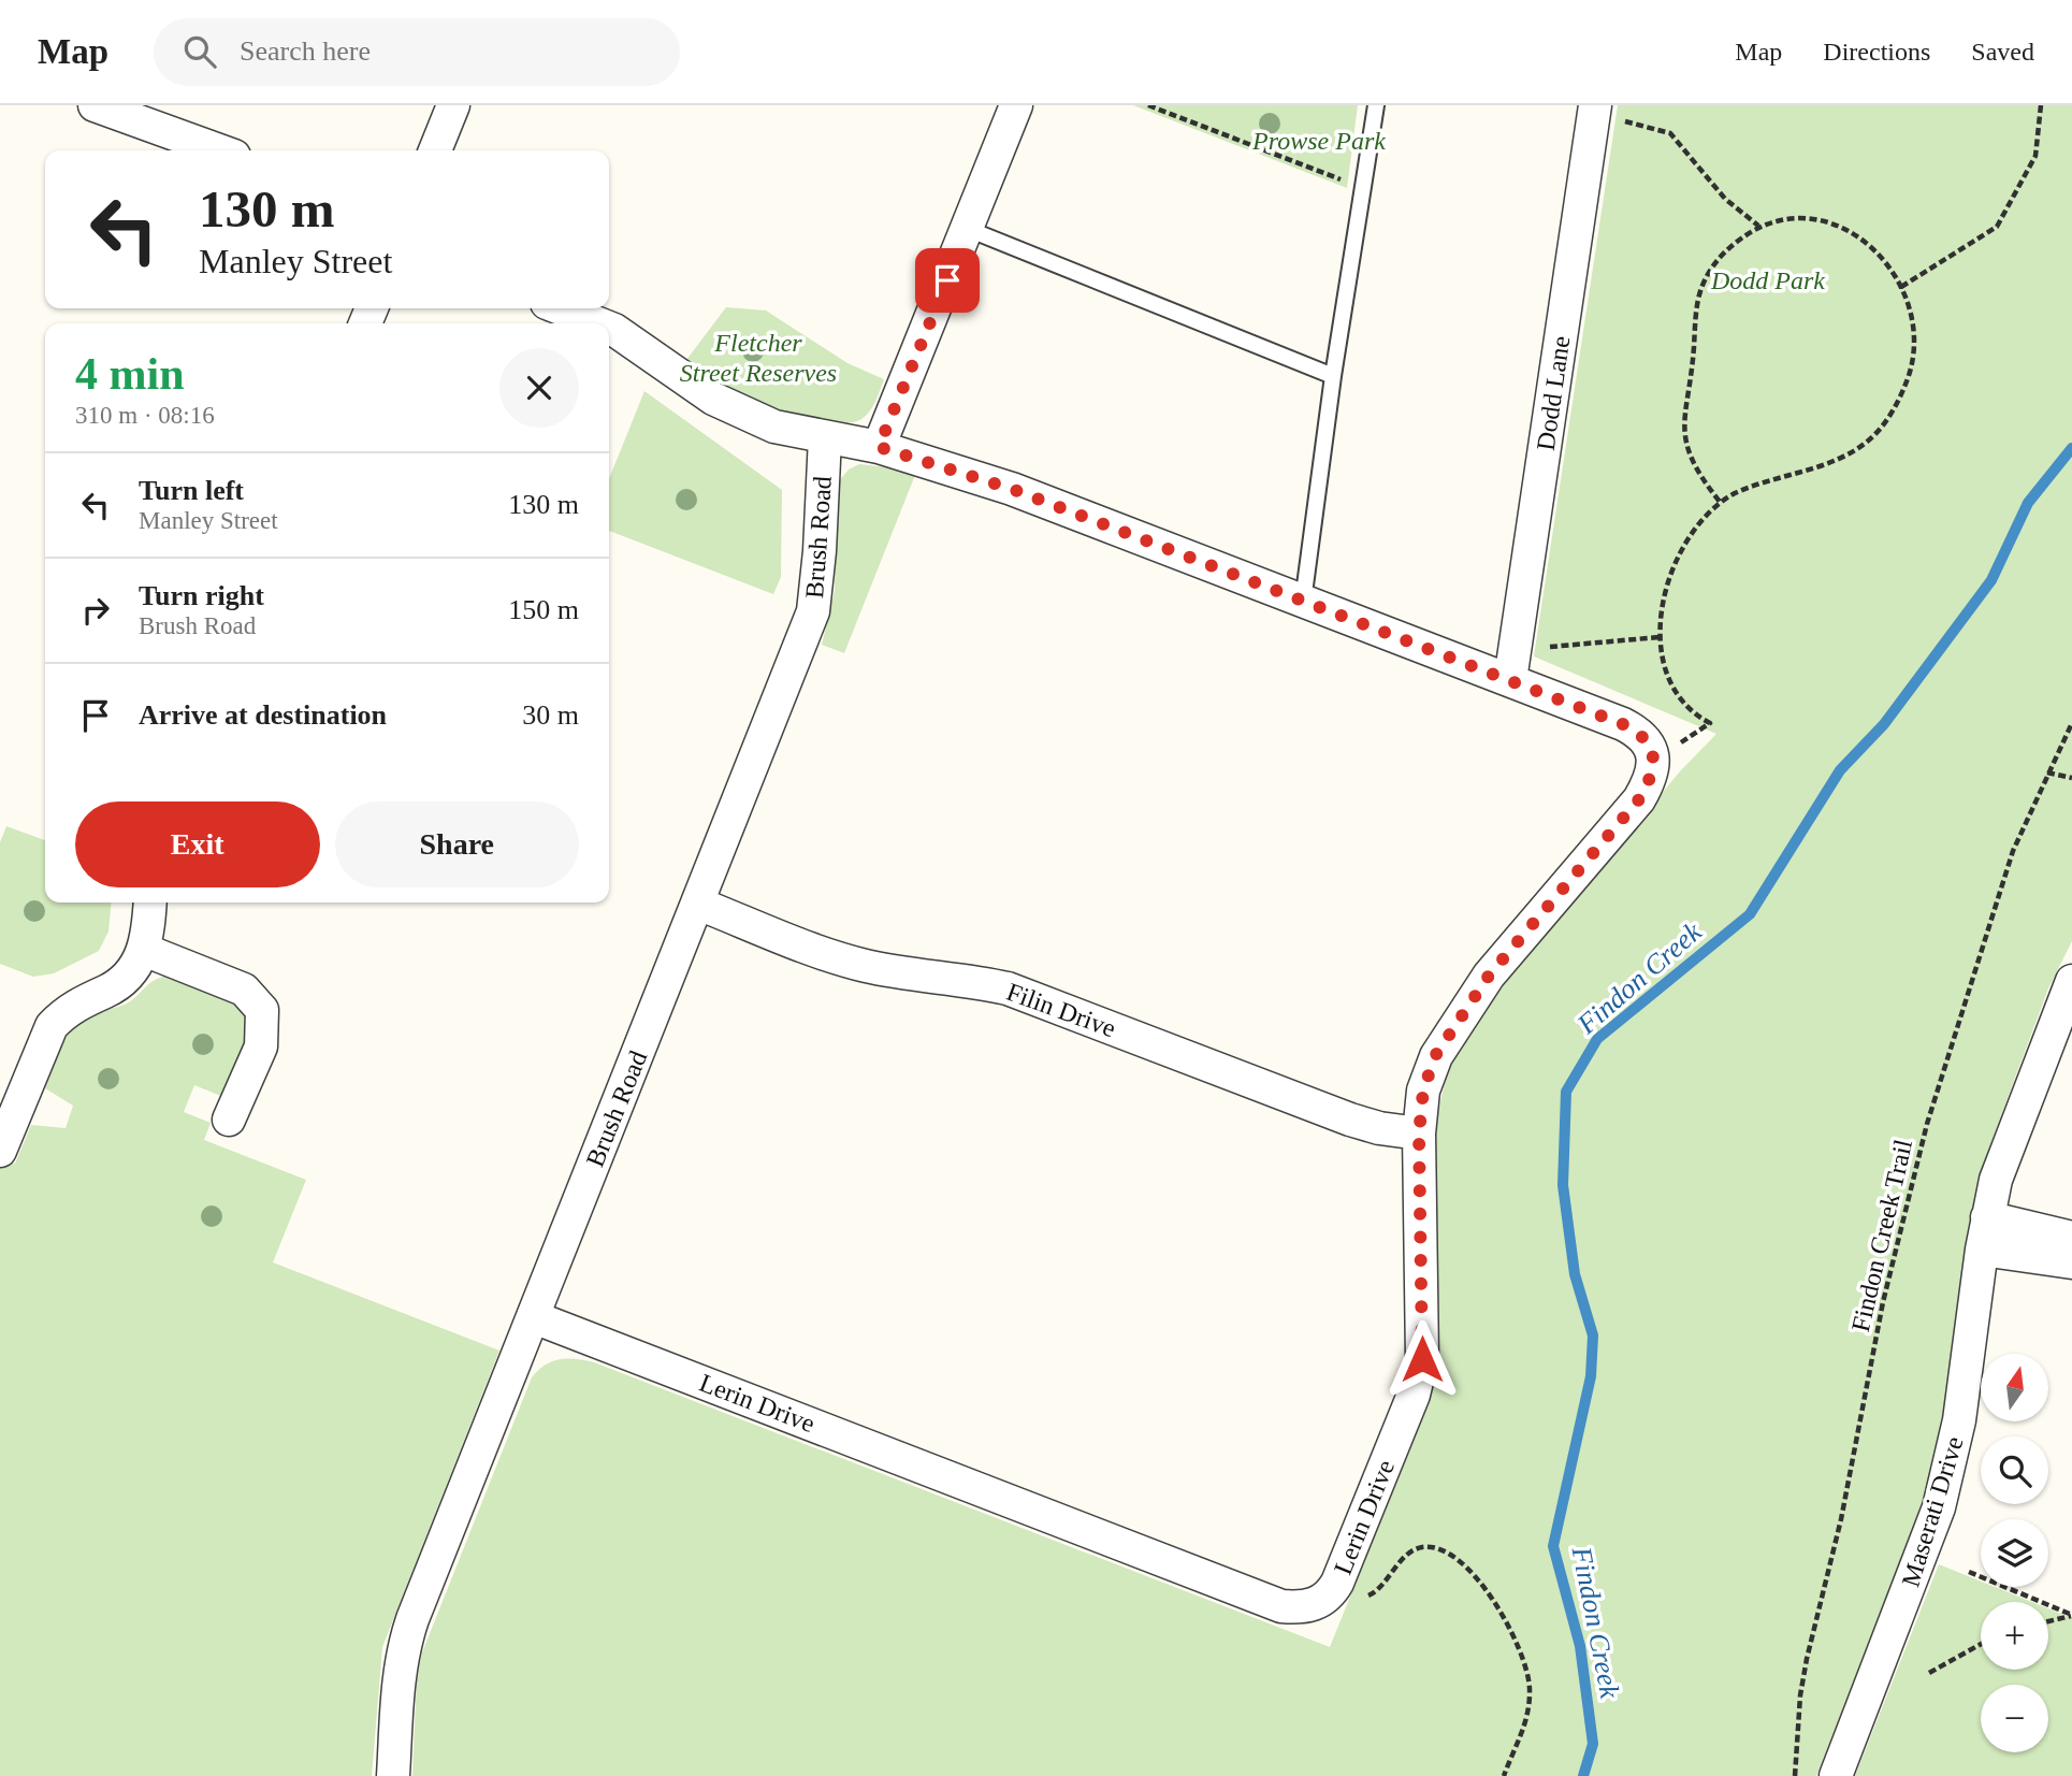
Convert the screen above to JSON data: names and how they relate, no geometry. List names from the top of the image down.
{
  "streets": {
    "street": [
      "Dodd Lane",
      "Brush Road",
      "Filin Drive",
      "Lerin Drive",
      "Maserati Drive"
    ],
    "path": ["Findon Creek Trail"]
  },
  "crossings": [
    ["Brush Road", "Filin Drive"],
    ["Brush Road", "Lerin Drive"],
    ["Filin Drive", "Lerin Drive"]
  ],
  "water": ["Findon Creek"],
  "parks": ["Prowse Park", "Dodd Park", "Fletcher Street Reserves"],
  "north": "top",
  "page": {
    "header": "Map",
    "search": "Search here",
    "nav": ["Map", "Directions", "Saved"],
    "turn": ["130 m", "Manley Street"],
    "heading": ["4 min", "310 m · 08:16"],
    "list": [
      {
        "name": "Turn left",
        "note": "Manley Street",
        "value": "130 m"
      },
      {
        "name": "Turn right",
        "note": "Brush Road",
        "value": "150 m"
      },
      {
        "name": "Arrive at destination",
        "value": "30 m"
      }
    ],
    "buttons": ["Exit", "Share"],
    "map_buttons": ["+", "−"]
  }
}
